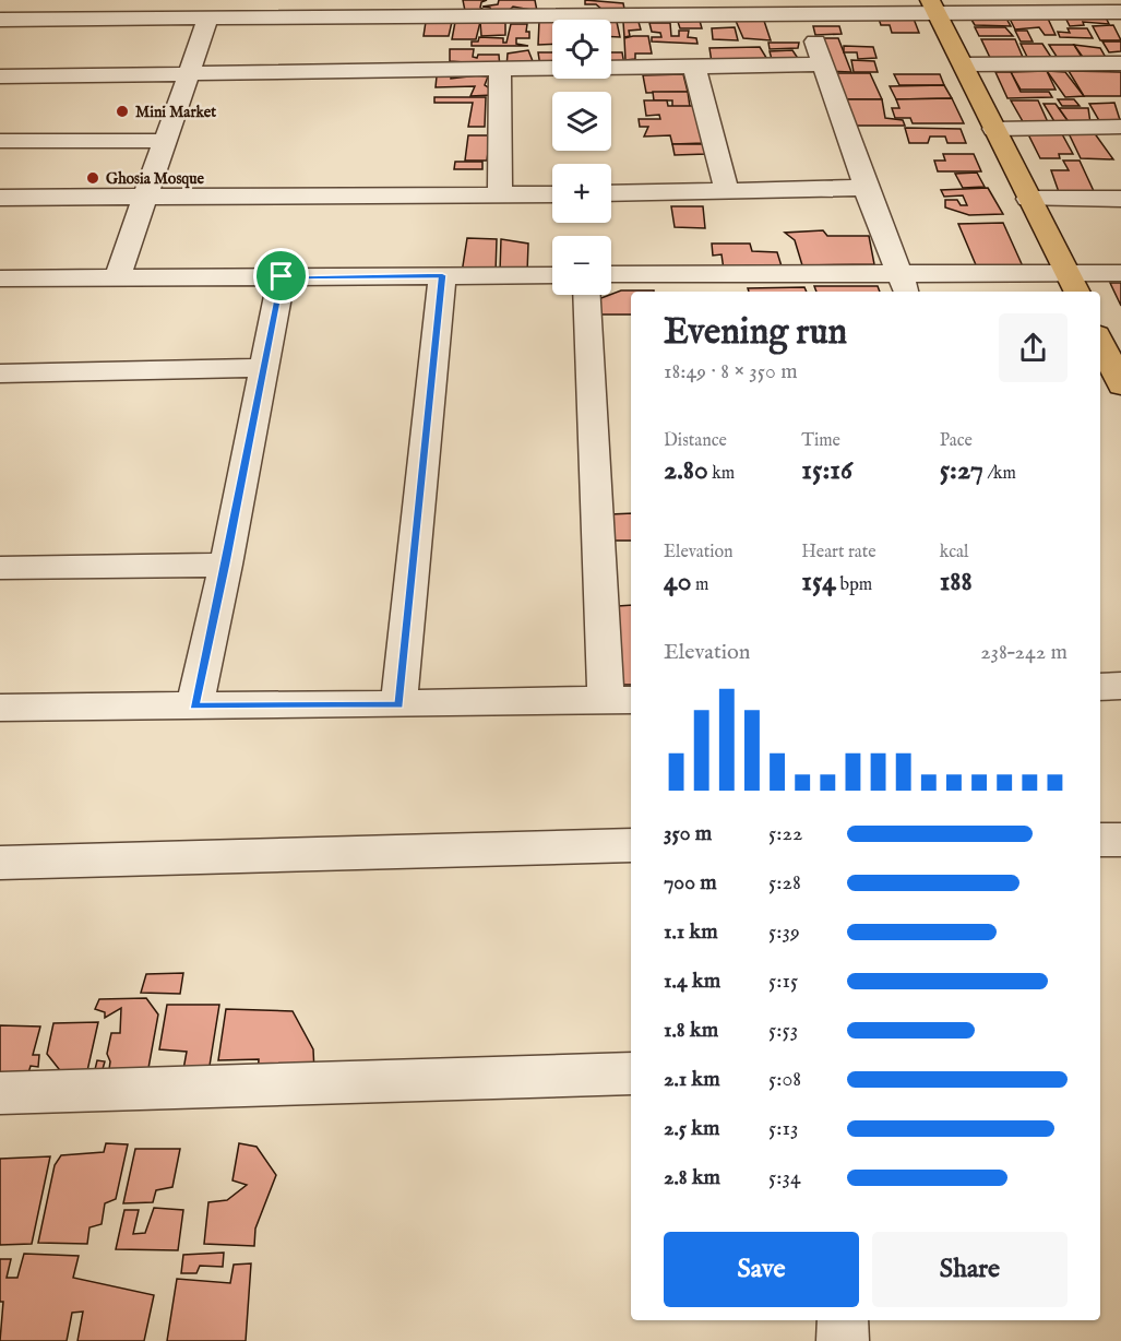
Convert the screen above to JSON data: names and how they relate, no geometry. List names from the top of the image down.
{
  "places": ["Mini Market", "Ghosia Mosque"],
  "page": {
    "map_buttons": ["+", "−"],
    "heading": ["Evening run", "18:49 · 8 × 350 m"],
    "stats": [
      ["Distance", "2.80 km"],
      ["Time", "15:16"],
      ["Pace", "5:27 /km"],
      ["Elevation", "40 m"],
      ["Heart rate", "154 bpm"],
      ["kcal", "188"]
    ],
    "chart": ["Elevation", "238–242 m"],
    "list": [
      {
        "name": "350 m",
        "note": "5:22"
      },
      {
        "name": "700 m",
        "note": "5:28"
      },
      {
        "name": "1.1 km",
        "note": "5:39"
      },
      {
        "name": "1.4 km",
        "note": "5:15"
      },
      {
        "name": "1.8 km",
        "note": "5:53"
      },
      {
        "name": "2.1 km",
        "note": "5:08"
      },
      {
        "name": "2.5 km",
        "note": "5:13"
      },
      {
        "name": "2.8 km",
        "note": "5:34"
      }
    ],
    "buttons": ["Save", "Share"]
  }
}
